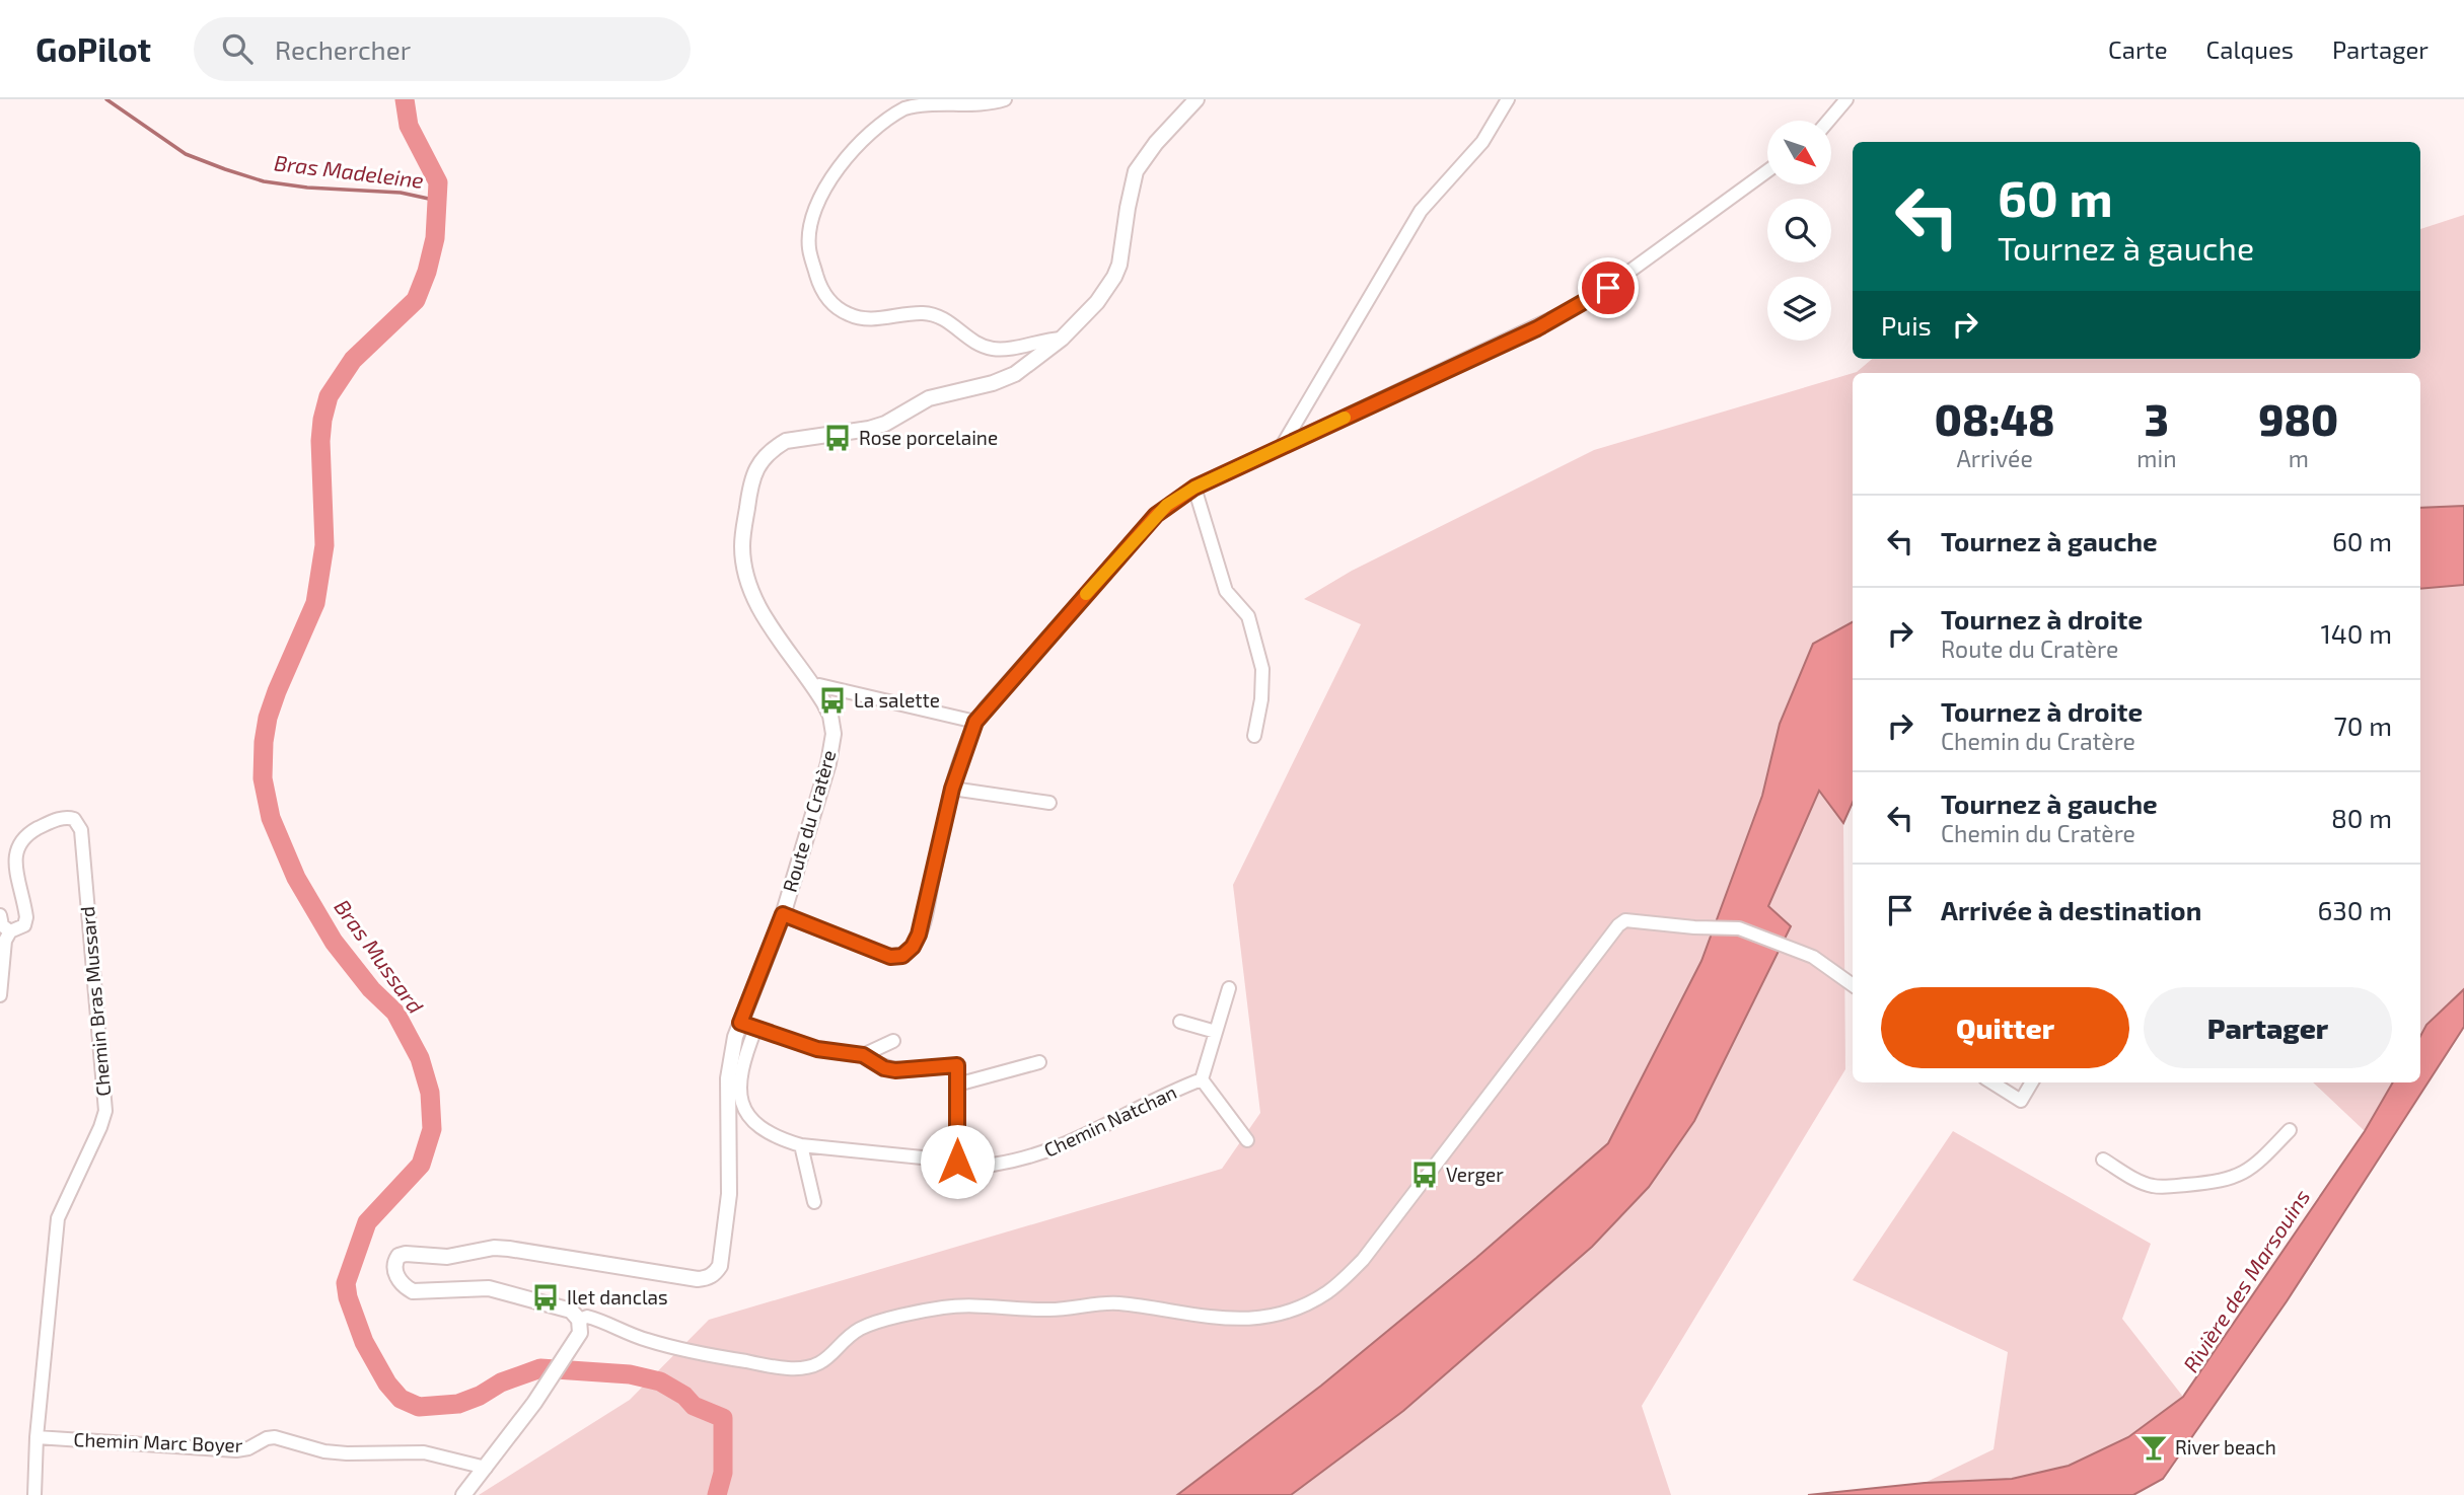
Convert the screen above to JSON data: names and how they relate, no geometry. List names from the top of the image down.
{
  "streets": {
    "street": [
      "Route du Cratère",
      "Chemin Bras Mussard",
      "Chemin Natchan",
      "Chemin Marc Boyer"
    ]
  },
  "crossings": [
    ["Chemin Bras Mussard", "Chemin Marc Boyer"]
  ],
  "water": ["Bras Madeleine", "Bras Mussard", "Rivière des Marsouins"],
  "places": {
    "bus stop": [
      "Rose porcelaine",
      "La salette",
      "Verger",
      "Ilet danclas"
    ],
    "bar": ["River beach"]
  },
  "north": "bottom right",
  "page": {
    "header": "GoPilot",
    "search": "Rechercher",
    "nav": ["Carte", "Calques", "Partager"],
    "turn": ["60 m", "Tournez à gauche"],
    "then": "Puis",
    "eta": [
      "08:48",
      "Arrivée",
      "3",
      "min",
      "980",
      "m"
    ],
    "list": [
      {
        "name": "Tournez à gauche",
        "value": "60 m"
      },
      {
        "name": "Tournez à droite",
        "note": "Route du Cratère",
        "value": "140 m"
      },
      {
        "name": "Tournez à droite",
        "note": "Chemin du Cratère",
        "value": "70 m"
      },
      {
        "name": "Tournez à gauche",
        "note": "Chemin du Cratère",
        "value": "80 m"
      },
      {
        "name": "Arrivée à destination",
        "value": "630 m"
      }
    ],
    "buttons": ["Quitter", "Partager"]
  }
}
